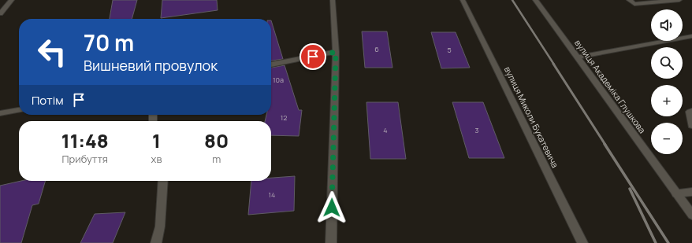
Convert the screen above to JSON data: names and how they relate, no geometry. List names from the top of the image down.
{
  "streets": {
    "street": ["вулиця Академіка Глушкова", "вулиця Миколи Букатевича"]
  },
  "house_numbers": [
    "6",
    "5",
    "10а",
    "12",
    "4",
    "3",
    "14"
  ],
  "page": {
    "map_buttons": ["+", "−"],
    "turn": ["70 m", "Вишневий провулок"],
    "then": "Потім",
    "eta": [
      "11:48",
      "Прибуття",
      "1",
      "хв",
      "80",
      "m"
    ]
  }
}
